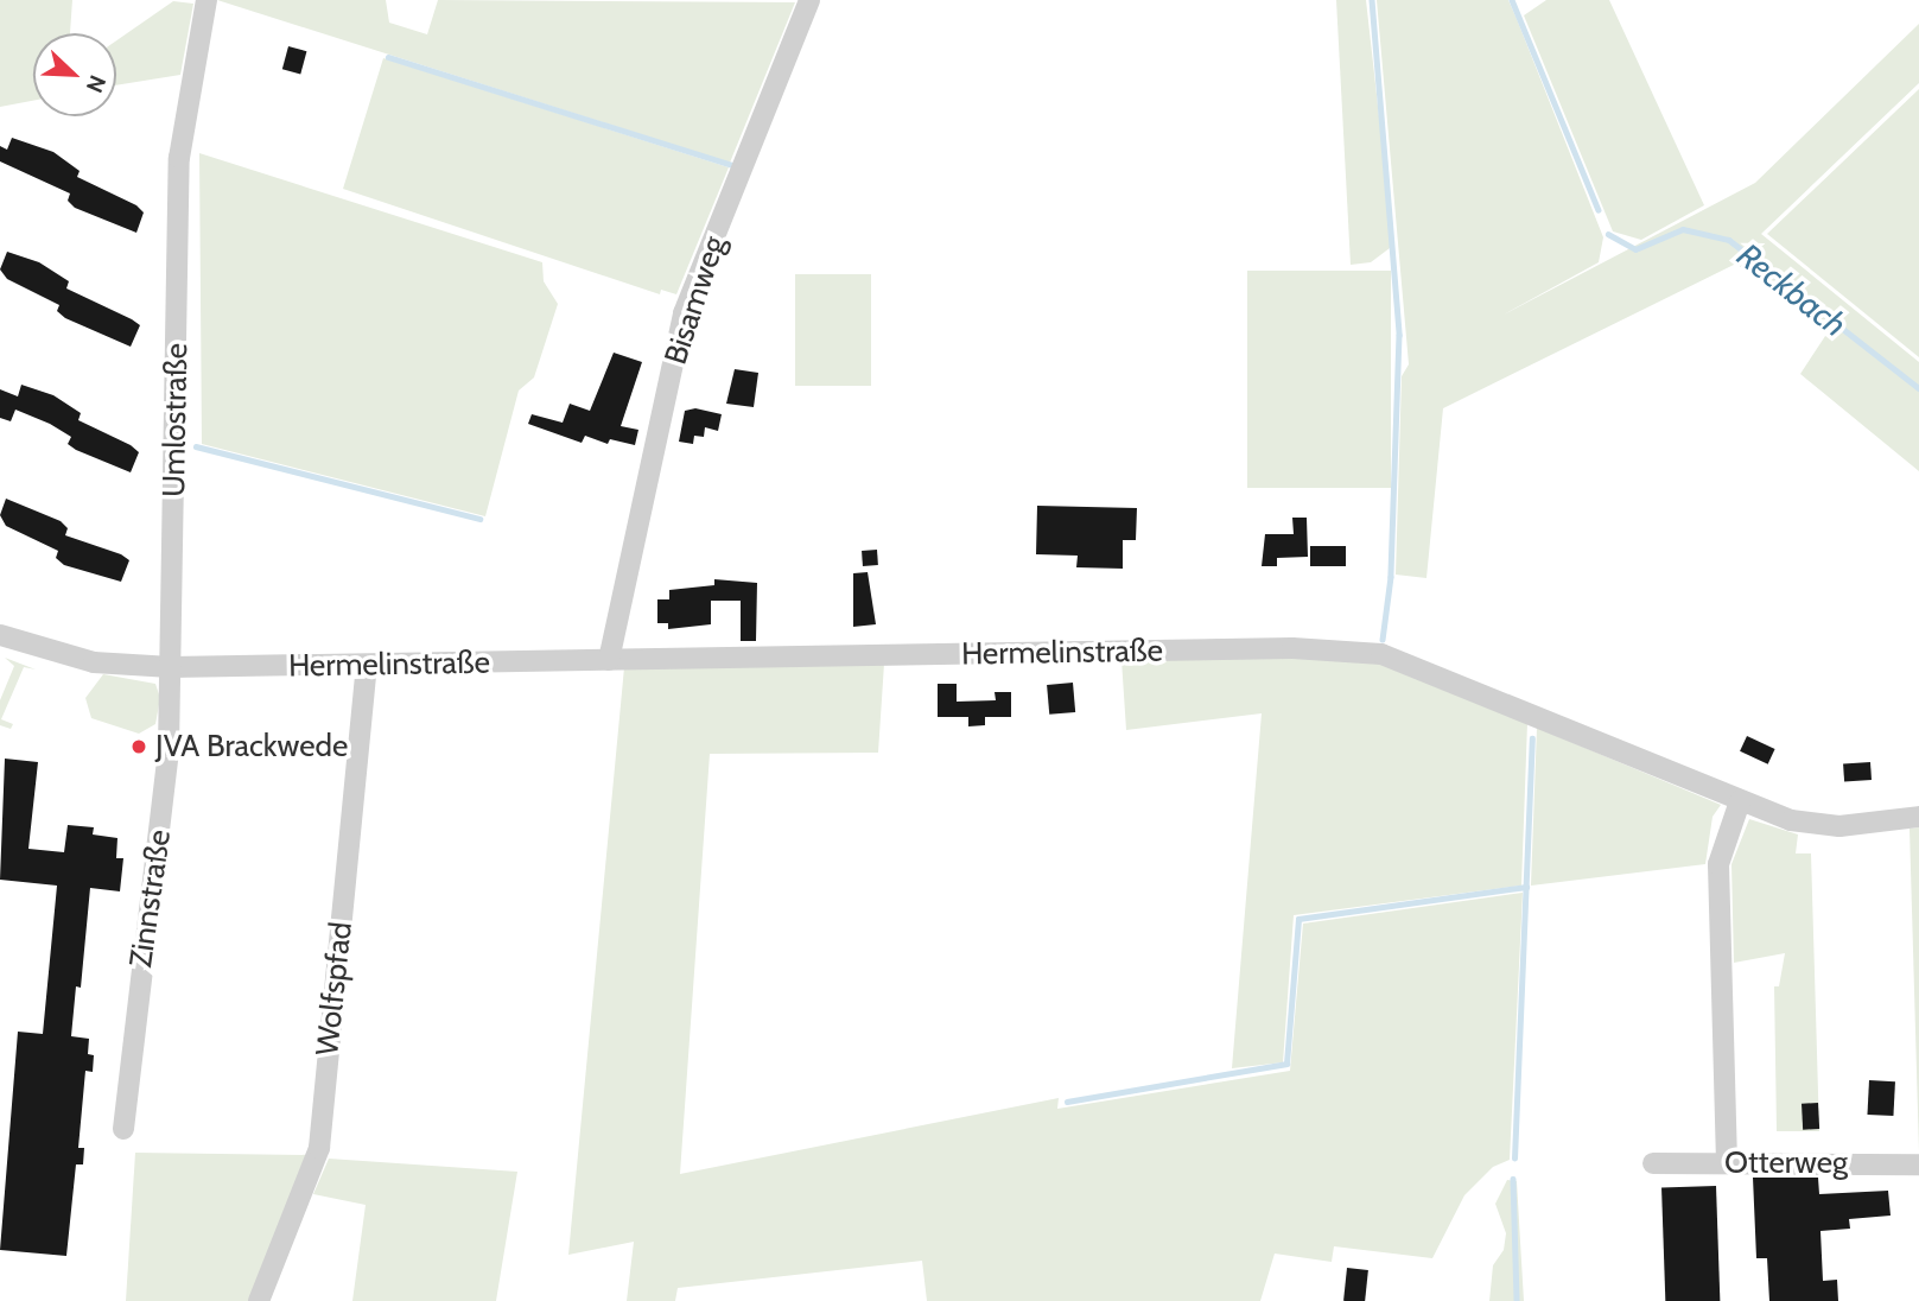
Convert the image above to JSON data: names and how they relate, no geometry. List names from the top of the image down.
{
  "streets": {
    "street": [
      "Bisamweg",
      "Umlostraße",
      "Hermelinstraße",
      "Zinnstraße",
      "Wolfspfad",
      "Otterweg"
    ]
  },
  "crossings": [
    ["Bisamweg", "Hermelinstraße"],
    ["Umlostraße", "Hermelinstraße"],
    ["Umlostraße", "Zinnstraße"],
    ["Hermelinstraße", "Zinnstraße"],
    ["Hermelinstraße", "Wolfspfad"]
  ],
  "water": ["Reckbach"],
  "places": ["JVA Brackwede"],
  "north": "bottom right"
}
